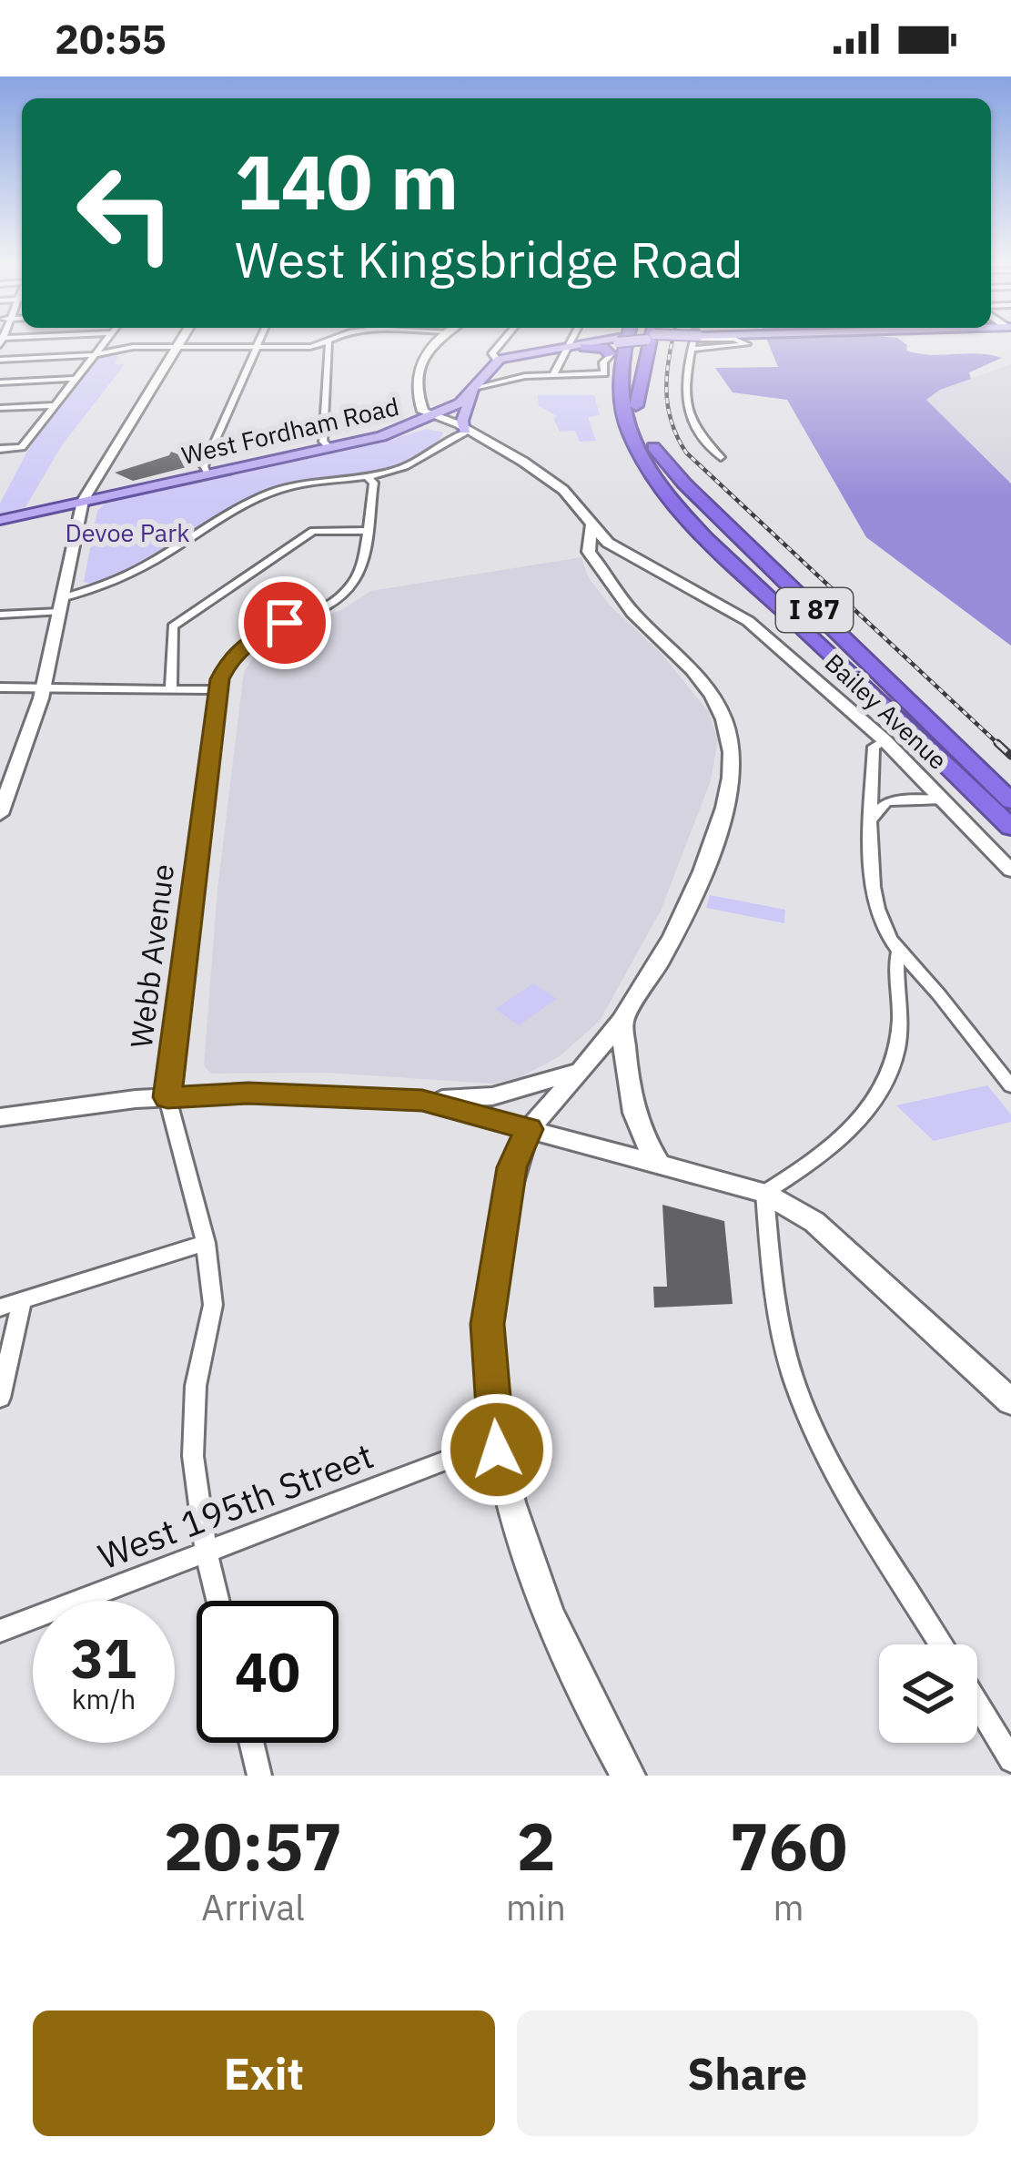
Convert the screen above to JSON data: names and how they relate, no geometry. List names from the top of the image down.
{
  "streets": {
    "highway": ["I 87"],
    "main road": ["West Fordham Road"],
    "street": ["Bailey Avenue", "Webb Avenue", "West 195th Street"]
  },
  "crossings": [
    ["Webb Avenue", "West 195th Street"]
  ],
  "parks": ["Devoe Park"],
  "page": {
    "status": "20:55",
    "turn": ["140 m", "West Kingsbridge Road"],
    "speed": "31 km/h",
    "limit": "40",
    "eta": [
      "20:57",
      "Arrival",
      "2",
      "min",
      "760",
      "m"
    ],
    "buttons": ["Exit", "Share"]
  }
}
